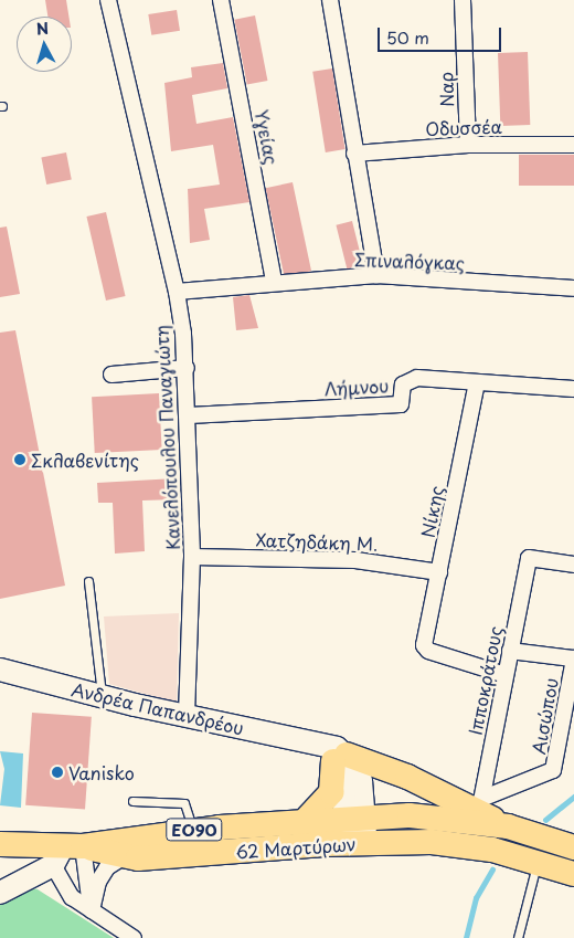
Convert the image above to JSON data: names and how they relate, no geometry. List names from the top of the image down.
{
  "streets": {
    "main road": ["Ανδρέα Παπανδρέου", "ΕΟ90", "62 Μαρτύρων"],
    "street": [
      "Ναρ",
      "Οδυσσέα",
      "Υγείας",
      "Σπιναλόγκας",
      "Λήμνου",
      "Κανελόπουλου Παναγιώτη",
      "Νίκης",
      "Χατζηδάκη Μ.",
      "Ιπποκράτους",
      "Αισώπου"
    ]
  },
  "crossings": [
    ["Ναρ", "Οδυσσέα"],
    ["Υγείας", "Σπιναλόγκας"],
    ["Σπιναλόγκας", "Κανελόπουλου Παναγιώτη"],
    ["Λήμνου", "Κανελόπουλου Παναγιώτη"],
    ["Λήμνου", "Νίκης"],
    ["Κανελόπουλου Παναγιώτη", "Χατζηδάκη Μ."],
    ["Κανελόπουλου Παναγιώτη", "Ανδρέα Παπανδρέου"],
    ["Νίκης", "Χατζηδάκη Μ."],
    ["Νίκης", "Ιπποκράτους"],
    ["Ιπποκράτους", "Αισώπου"],
    ["ΕΟ90", "62 Μαρτύρων"]
  ],
  "places": ["Σκλαβενίτης", "Vanisko"],
  "scale_bar": "50 m",
  "north": "top"
}
